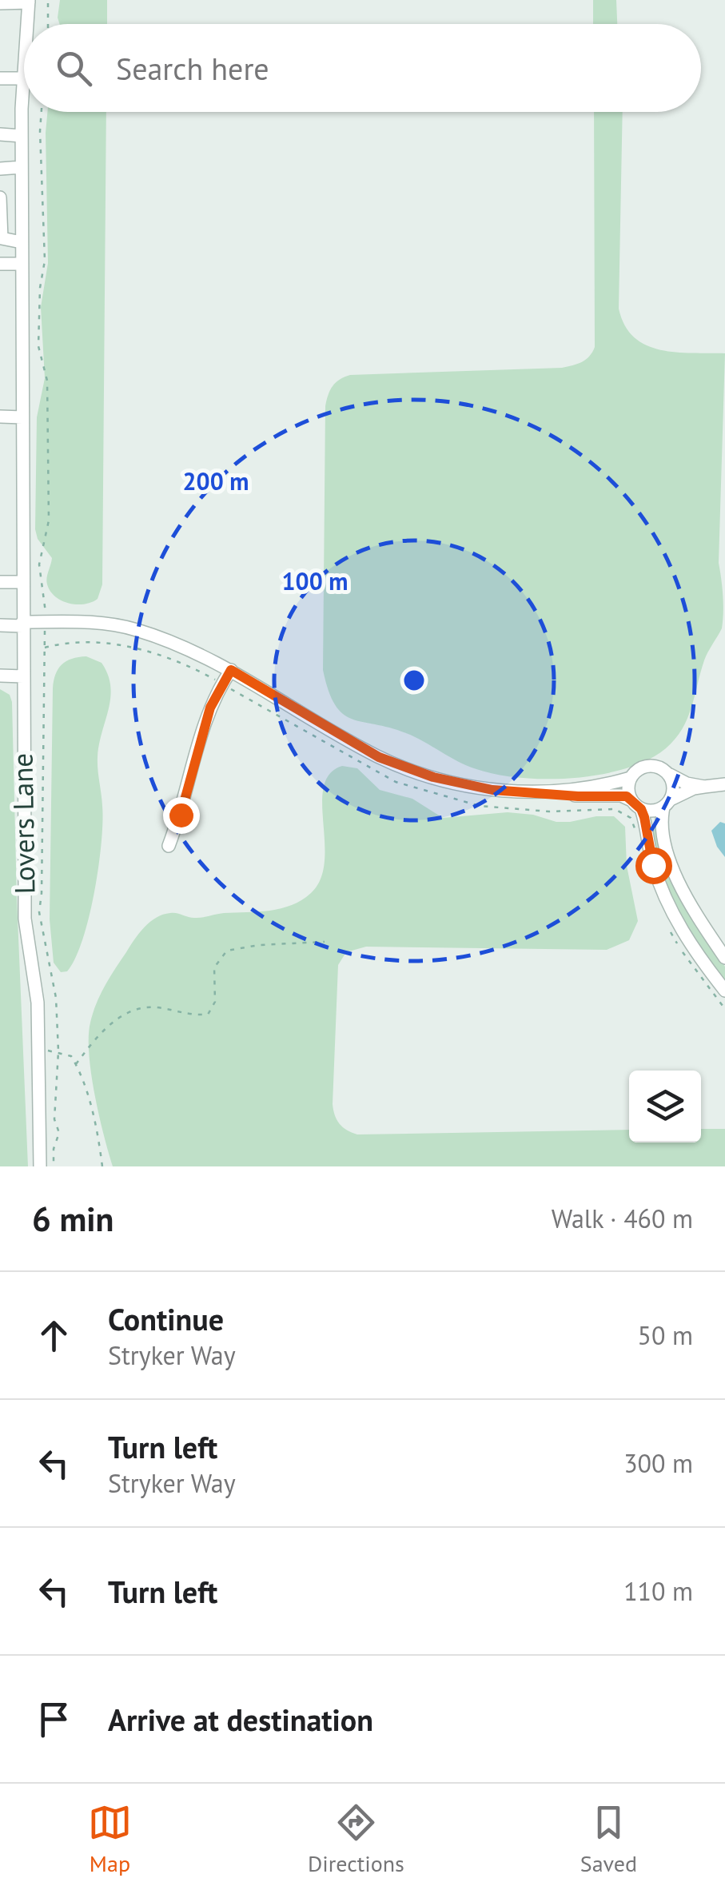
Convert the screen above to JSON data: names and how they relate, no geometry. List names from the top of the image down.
{
  "streets": {
    "street": ["Lovers Lane"]
  },
  "page": {
    "search": "Search here",
    "heading": ["6 min", "Walk · 460 m"],
    "list": [
      ["Continue", "Stryker Way", "50 m"],
      ["Turn left", "Stryker Way", "300 m"],
      ["Turn left", "110 m"],
      "Arrive at destination"
    ],
    "nav": ["Map", "Directions", "Saved"]
  },
  "rings": ["200 m", "100 m"]
}
